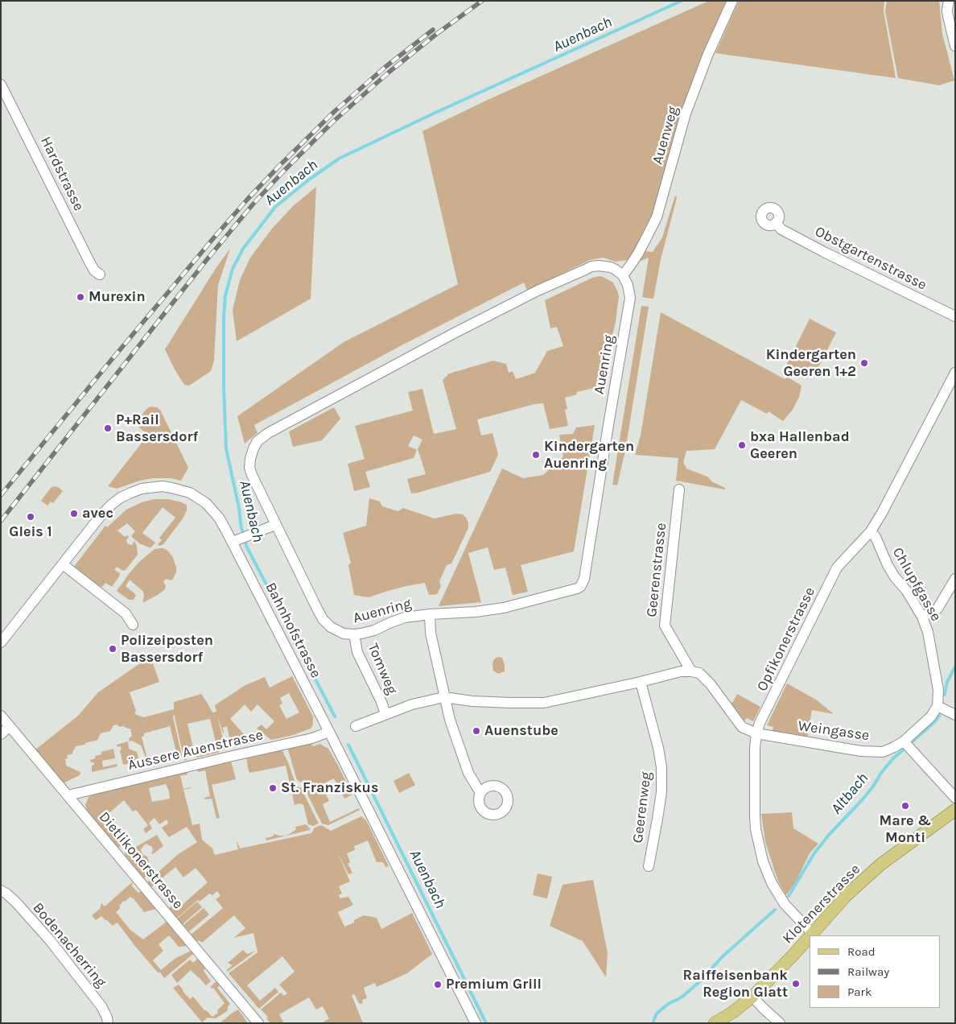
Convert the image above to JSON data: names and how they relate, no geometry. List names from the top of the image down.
{
  "streets": {
    "main road": ["Klotenerstrasse"],
    "street": [
      "Auenweg",
      "Hardstrasse",
      "Obstgartenstrasse",
      "Auenring",
      "Geerenstrasse",
      "Chlupfgasse",
      "Bahnhofstrasse",
      "Opfikonerstrasse",
      "Tomweg",
      "Weingasse",
      "Äussere Auenstrasse",
      "Geerenweg",
      "Dietlikonerstrasse",
      "Bodenacherring"
    ]
  },
  "crossings": [
    ["Auenweg", "Auenring"],
    ["Auenring", "Tomweg"],
    ["Geerenstrasse", "Opfikonerstrasse"],
    ["Geerenstrasse", "Weingasse"],
    ["Chlupfgasse", "Opfikonerstrasse"],
    ["Chlupfgasse", "Weingasse"],
    ["Bahnhofstrasse", "Äussere Auenstrasse"],
    ["Opfikonerstrasse", "Weingasse"],
    ["Opfikonerstrasse", "Klotenerstrasse"],
    ["Äussere Auenstrasse", "Dietlikonerstrasse"]
  ],
  "water": ["Auenbach", "Altbach"],
  "places": [
    "Murexin",
    "Kindergarten Geeren 1+2",
    "P+Rail Bassersdorf",
    "bxa Hallenbad Geeren",
    "Kindergarten Auenring",
    "avec",
    "Gleis 1",
    "Polizeiposten Bassersdorf",
    "Auenstube",
    "St. Franziskus",
    "Mare & Monti",
    "Raiffeisenbank Region Glatt",
    "Premium Grill"
  ],
  "legend": ["Road", "Railway", "Park"]
}
